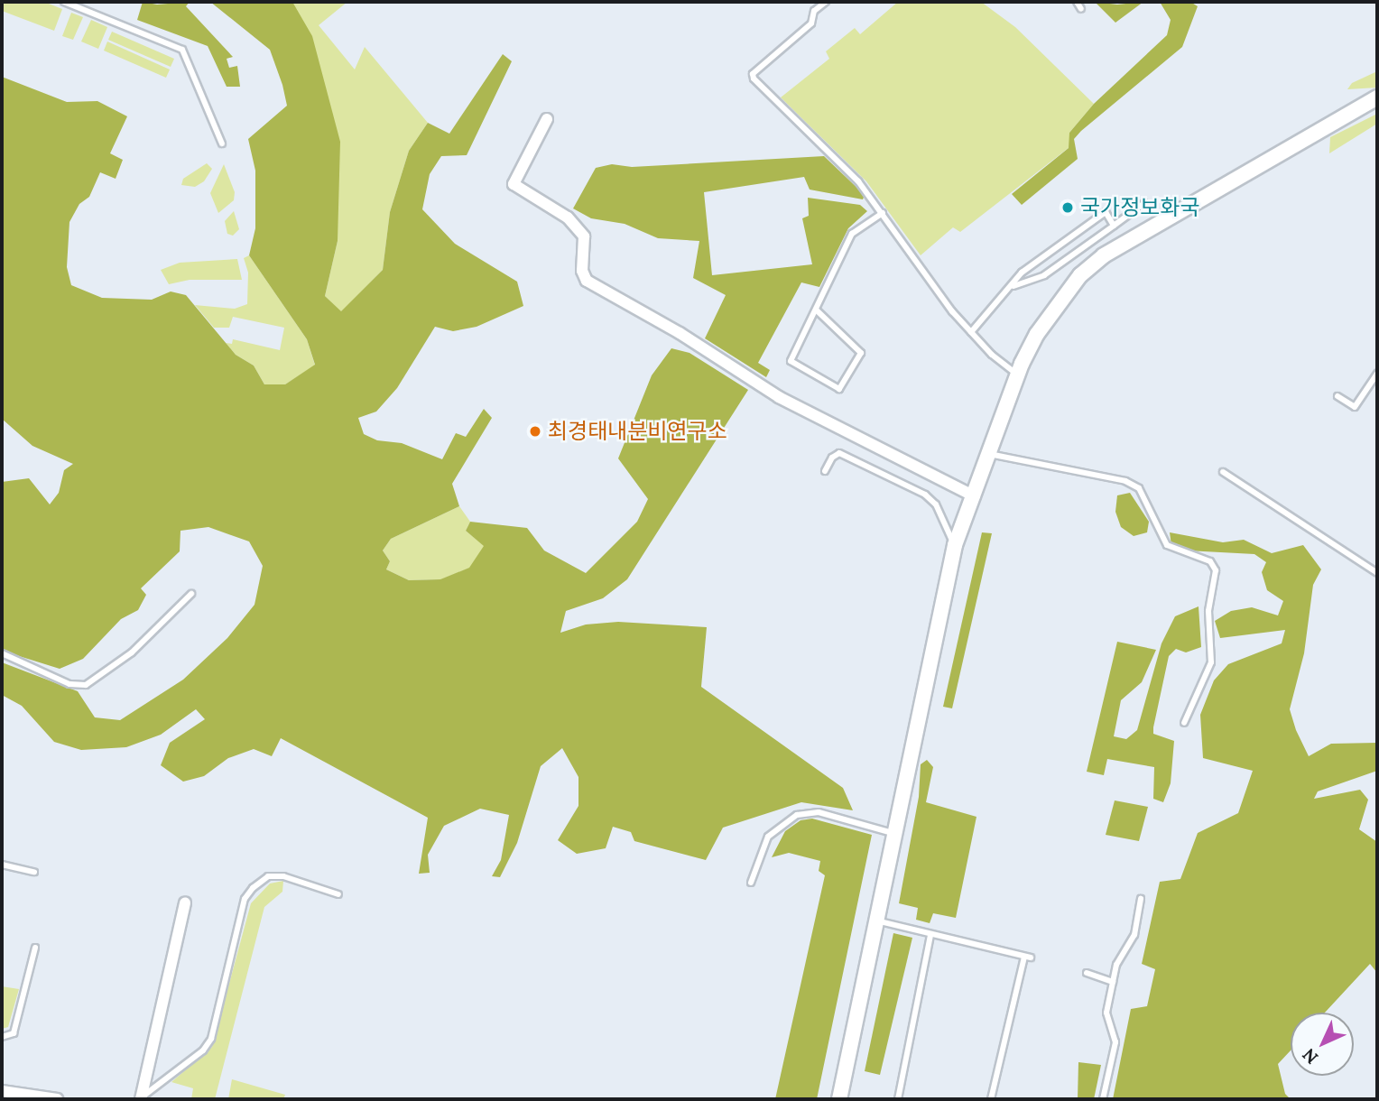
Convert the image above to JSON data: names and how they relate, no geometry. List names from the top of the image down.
{
  "places": ["국가정보화국", "최경태내분비연구소"],
  "north": "bottom left"
}
